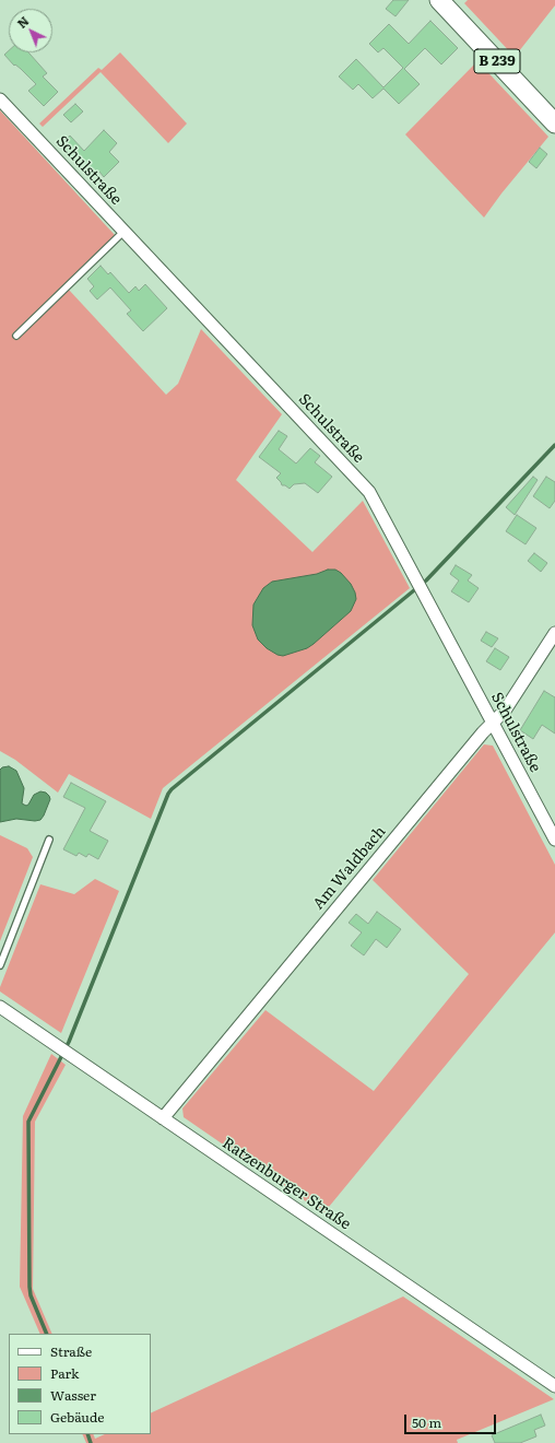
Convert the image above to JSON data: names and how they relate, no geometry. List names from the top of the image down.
{
  "streets": {
    "main road": ["B 239"],
    "street": ["Schulstraße", "Am Waldbach", "Ratzenburger Straße"]
  },
  "crossings": [
    ["Schulstraße", "Am Waldbach"],
    ["Am Waldbach", "Ratzenburger Straße"]
  ],
  "legend": [
    "Straße",
    "Park",
    "Wasser",
    "Gebäude"
  ],
  "scale_bar": "50 m",
  "north": "top left"
}
